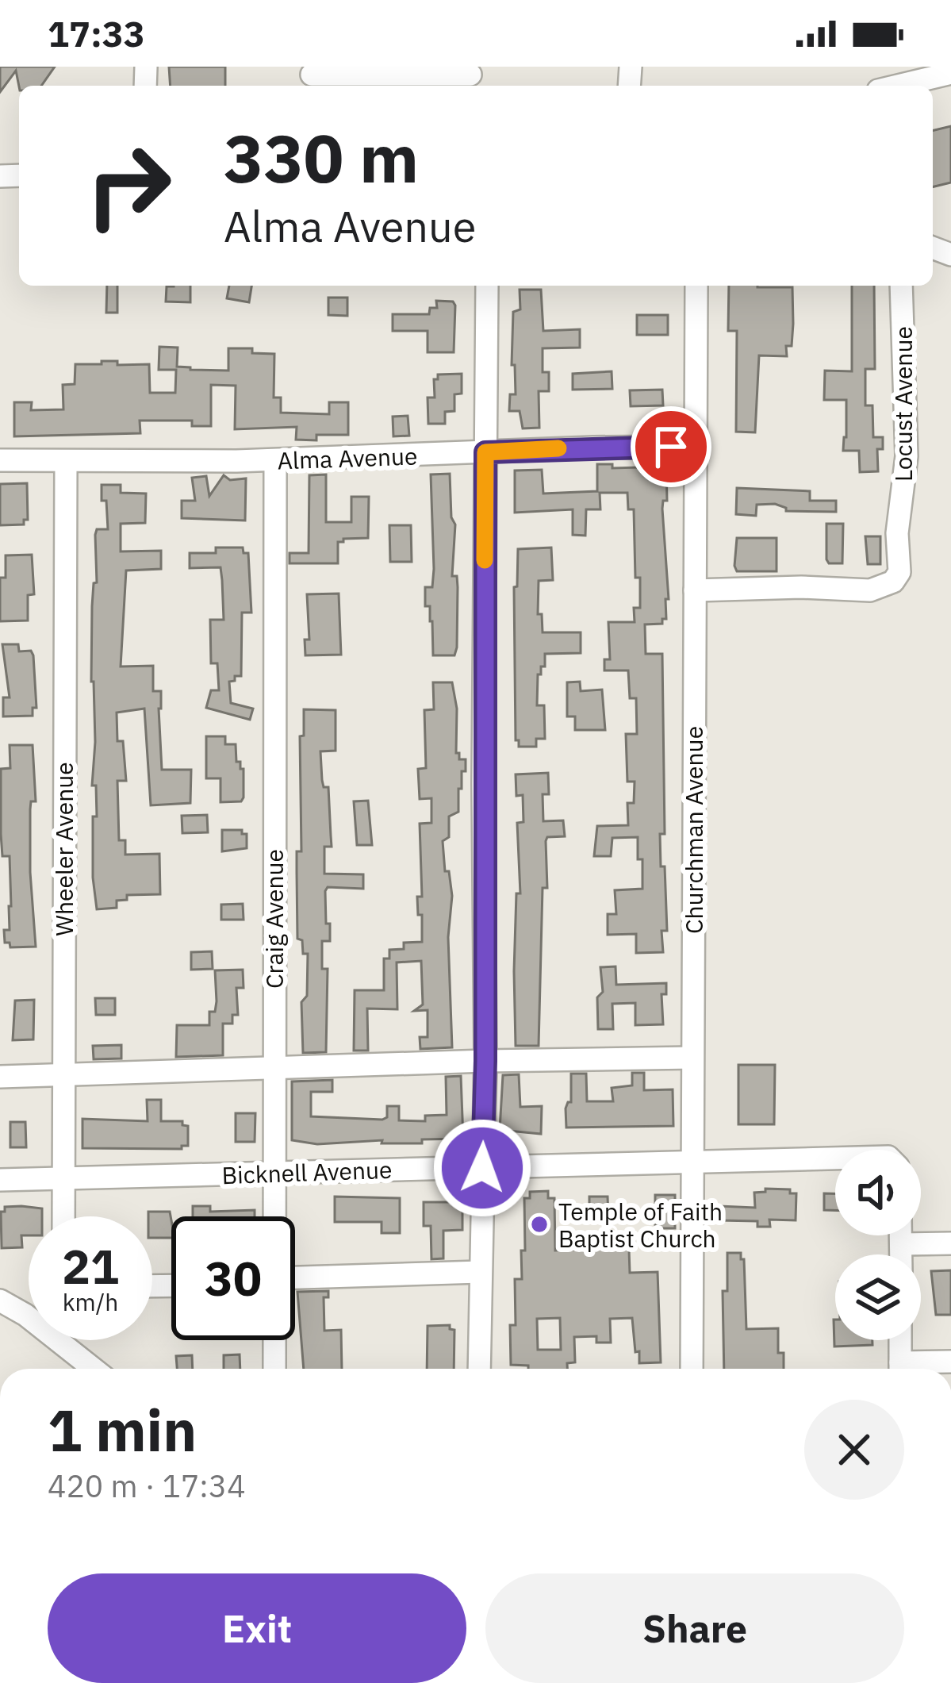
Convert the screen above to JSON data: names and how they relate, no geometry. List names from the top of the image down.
{
  "streets": {
    "street": [
      "Locust Avenue",
      "Alma Avenue",
      "Churchman Avenue",
      "Wheeler Avenue",
      "Craig Avenue",
      "Bicknell Avenue"
    ]
  },
  "crossings": [
    ["Locust Avenue", "Churchman Avenue"],
    ["Alma Avenue", "Churchman Avenue"],
    ["Alma Avenue", "Wheeler Avenue"],
    ["Alma Avenue", "Craig Avenue"],
    ["Churchman Avenue", "Bicknell Avenue"],
    ["Wheeler Avenue", "Bicknell Avenue"],
    ["Craig Avenue", "Bicknell Avenue"]
  ],
  "places": ["Temple of Faith Baptist Church"],
  "page": {
    "status": "17:33",
    "turn": ["330 m", "Alma Avenue"],
    "speed": "21 km/h",
    "limit": "30",
    "heading": ["1 min", "420 m · 17:34"],
    "buttons": ["Exit", "Share"]
  }
}
